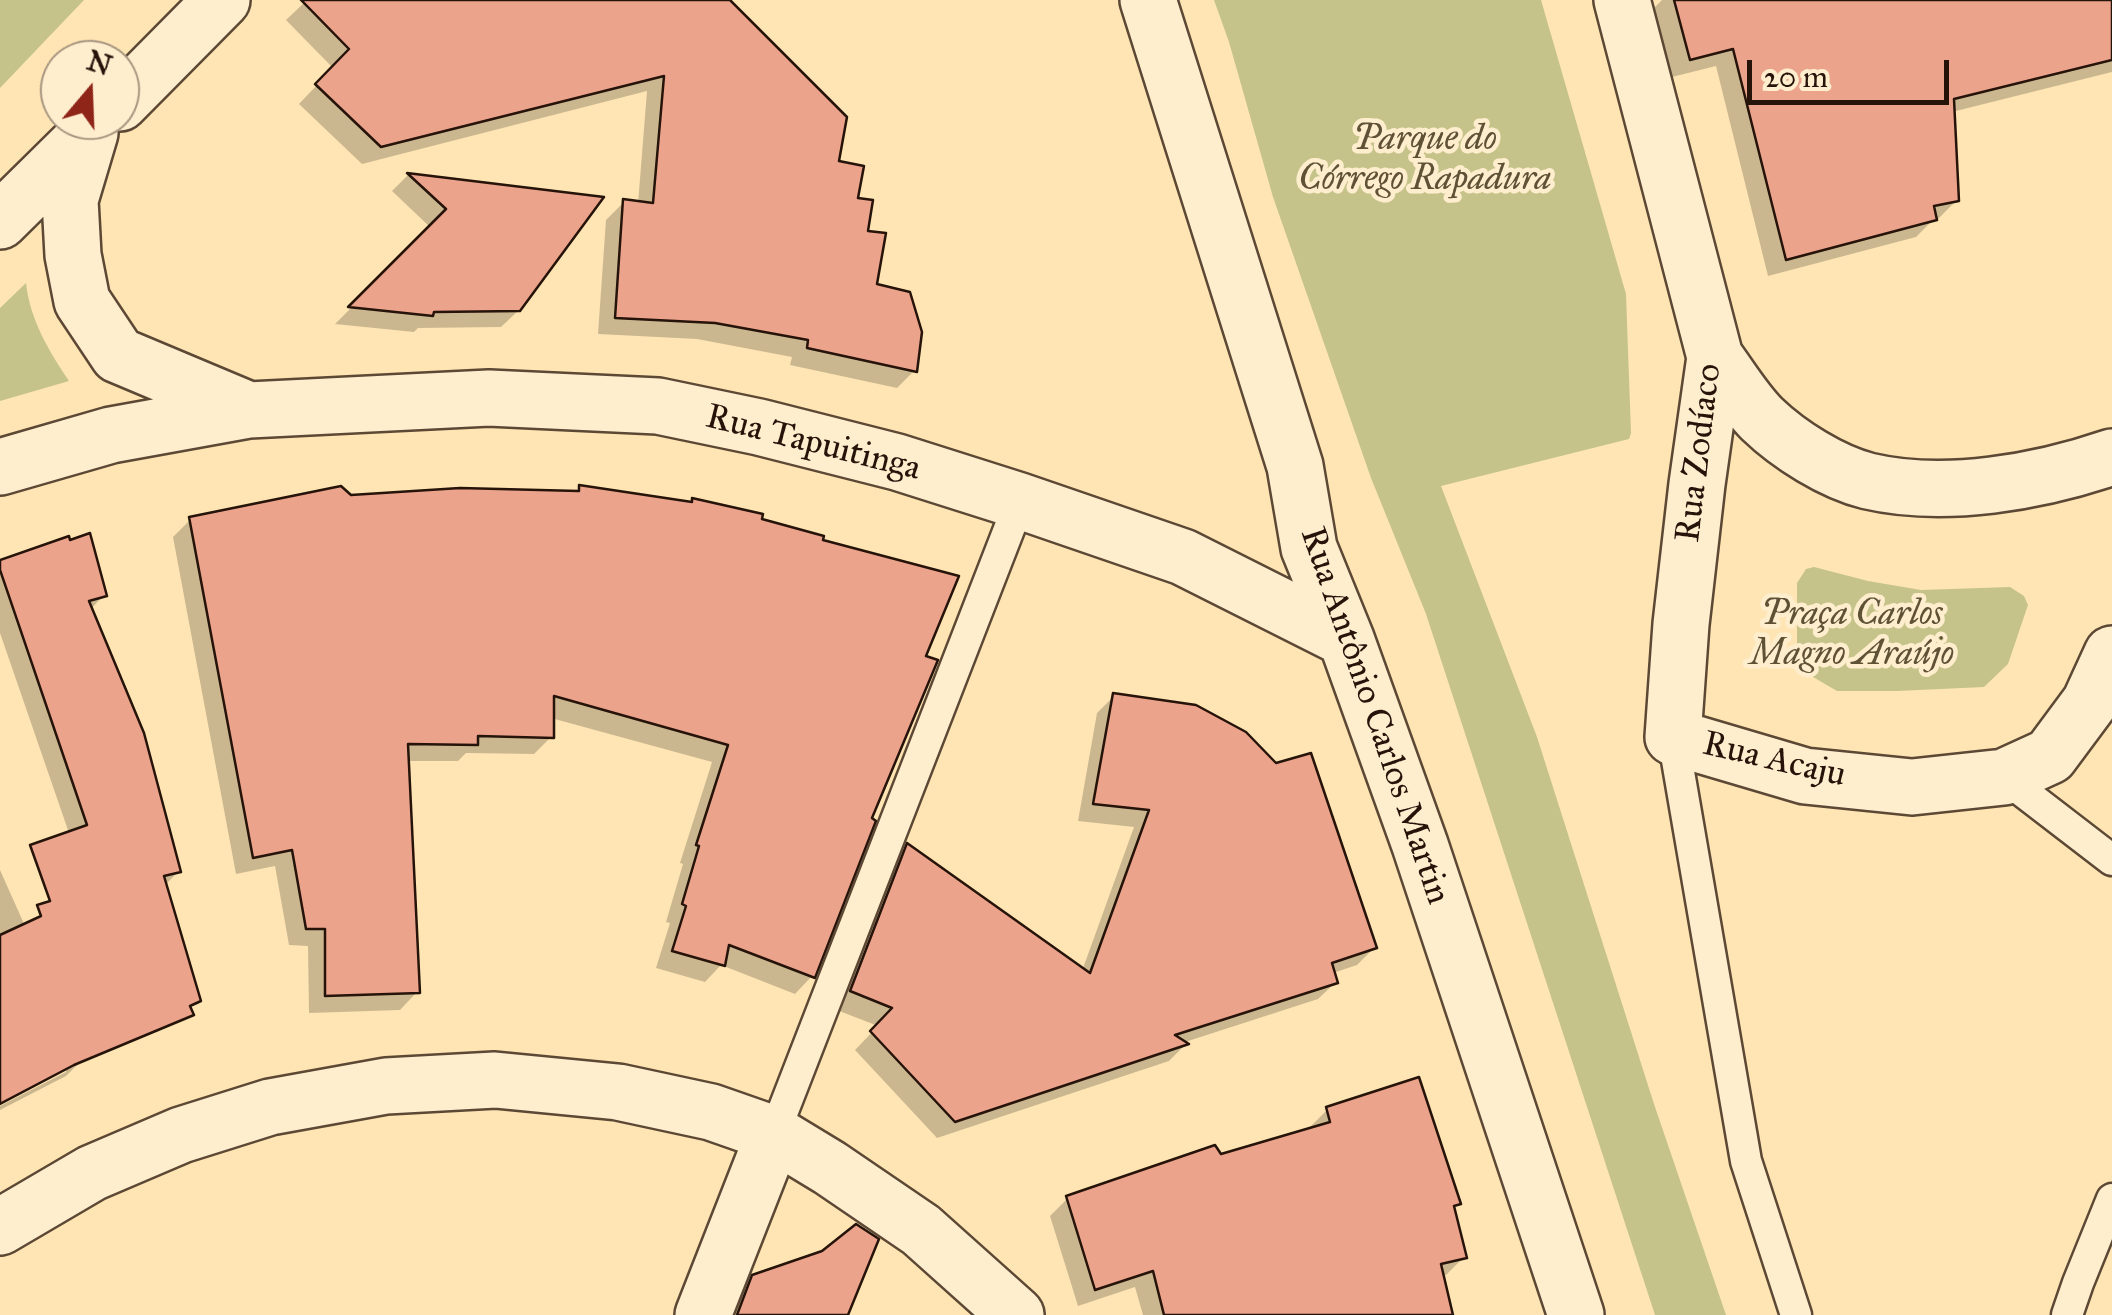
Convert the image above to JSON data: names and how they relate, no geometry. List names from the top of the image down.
{
  "streets": {
    "street": [
      "Rua Tapuitinga",
      "Rua Zodíaco",
      "Rua Antônio Carlos Martin",
      "Rua Acaju"
    ]
  },
  "crossings": [
    ["Rua Tapuitinga", "Rua Antônio Carlos Martin"],
    ["Rua Zodíaco", "Rua Acaju"]
  ],
  "parks": ["Parque do Córrego Rapadura", "Praça Carlos Magno Araújo"],
  "scale_bar": "20 m",
  "north": "top"
}
